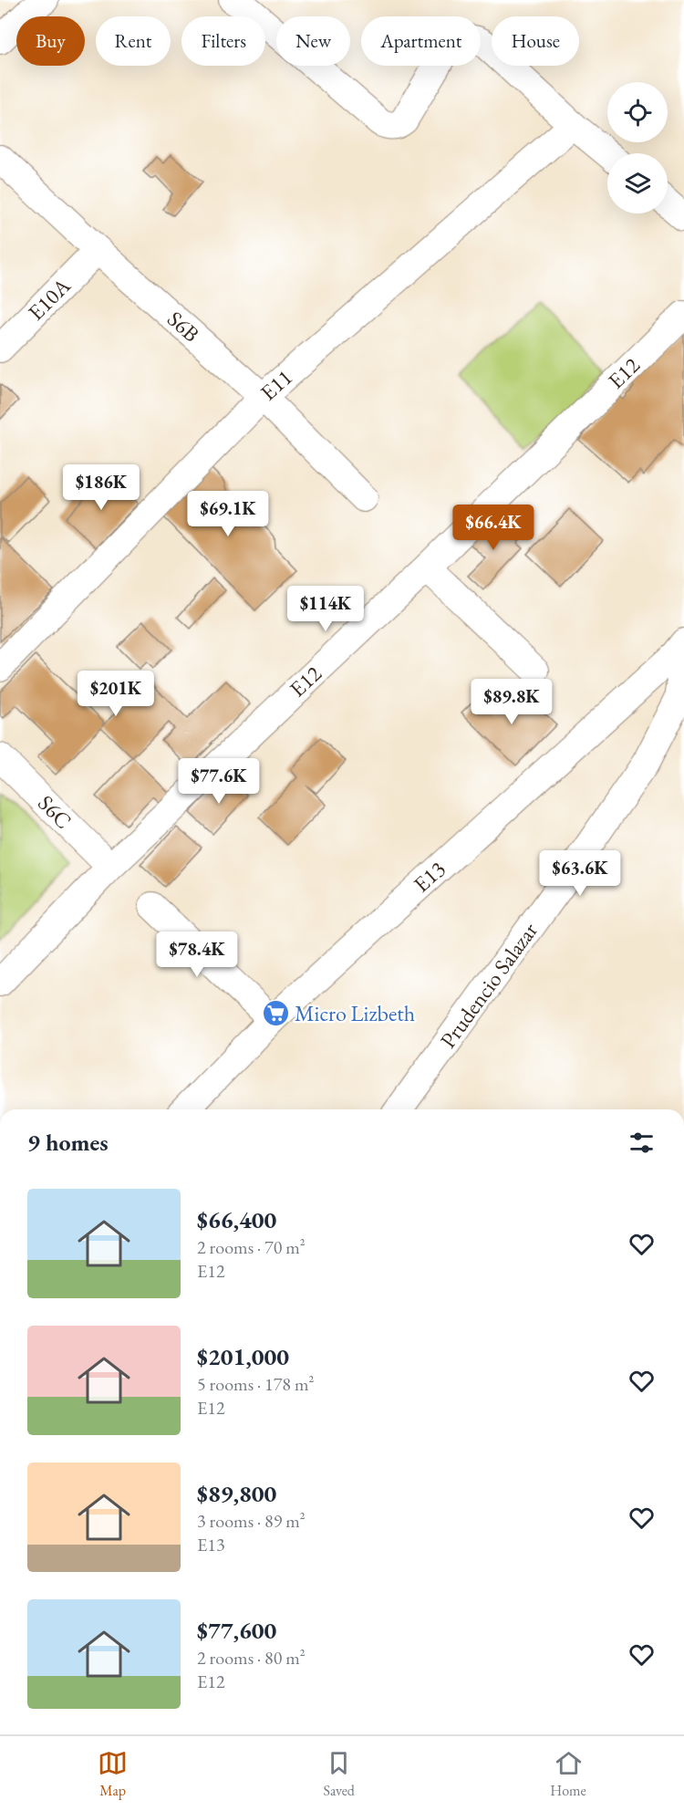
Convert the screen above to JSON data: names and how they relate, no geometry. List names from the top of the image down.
{
  "streets": {
    "street": [
      "E10A",
      "S6B",
      "E12",
      "E11",
      "S6C",
      "E13",
      "Prudencio Salazar"
    ]
  },
  "crossings": [
    ["E10A", "S6B"],
    ["S6B", "E11"],
    ["E12", "S6C"],
    ["E13", "Prudencio Salazar"]
  ],
  "places": {
    "supermarket": ["Micro Lizbeth"]
  },
  "page": {
    "chip": [
      "Buy",
      "Rent",
      "Filters",
      "New",
      "Apartment",
      "House"
    ],
    "price": [
      "$186K",
      "$69.1K",
      "$66.4K",
      "$114K",
      "$201K",
      "$89.8K",
      "$77.6K",
      "$63.6K",
      "$78.4K"
    ],
    "heading": "9 homes",
    "list": [
      {
        "name": "$66,400",
        "note": "2 rooms · 70 m² · E12"
      },
      {
        "name": "$201,000",
        "note": "5 rooms · 178 m² · E12"
      },
      {
        "name": "$89,800",
        "note": "3 rooms · 89 m² · E13"
      },
      {
        "name": "$77,600",
        "note": "2 rooms · 80 m² · E12"
      }
    ],
    "tabs": ["Map", "Saved", "Home"]
  }
}
